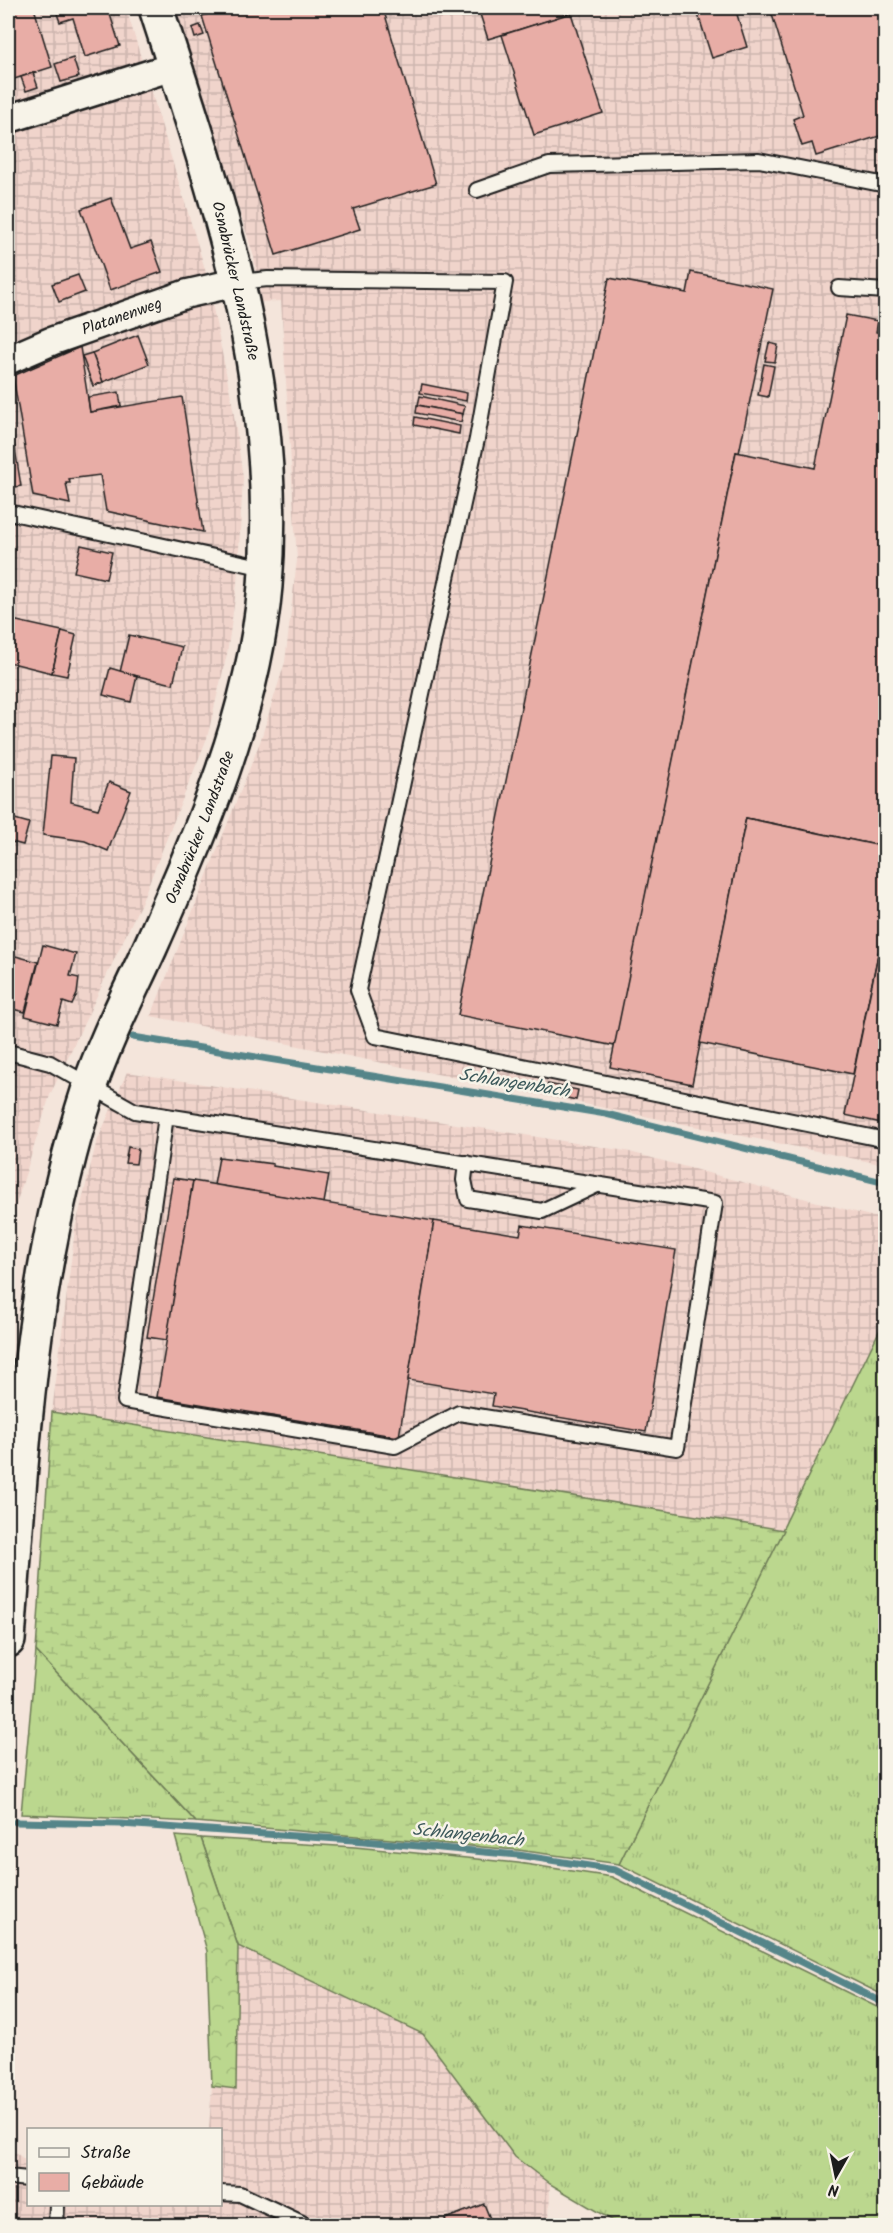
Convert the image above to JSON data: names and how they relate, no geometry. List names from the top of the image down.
{
  "streets": {
    "street": ["Osnabrücker Landstraße", "Platanenweg"]
  },
  "crossings": [
    ["Osnabrücker Landstraße", "Platanenweg"]
  ],
  "water": ["Schlangenbach"],
  "legend": ["Straße", "Gebäude"],
  "north": "bottom"
}
